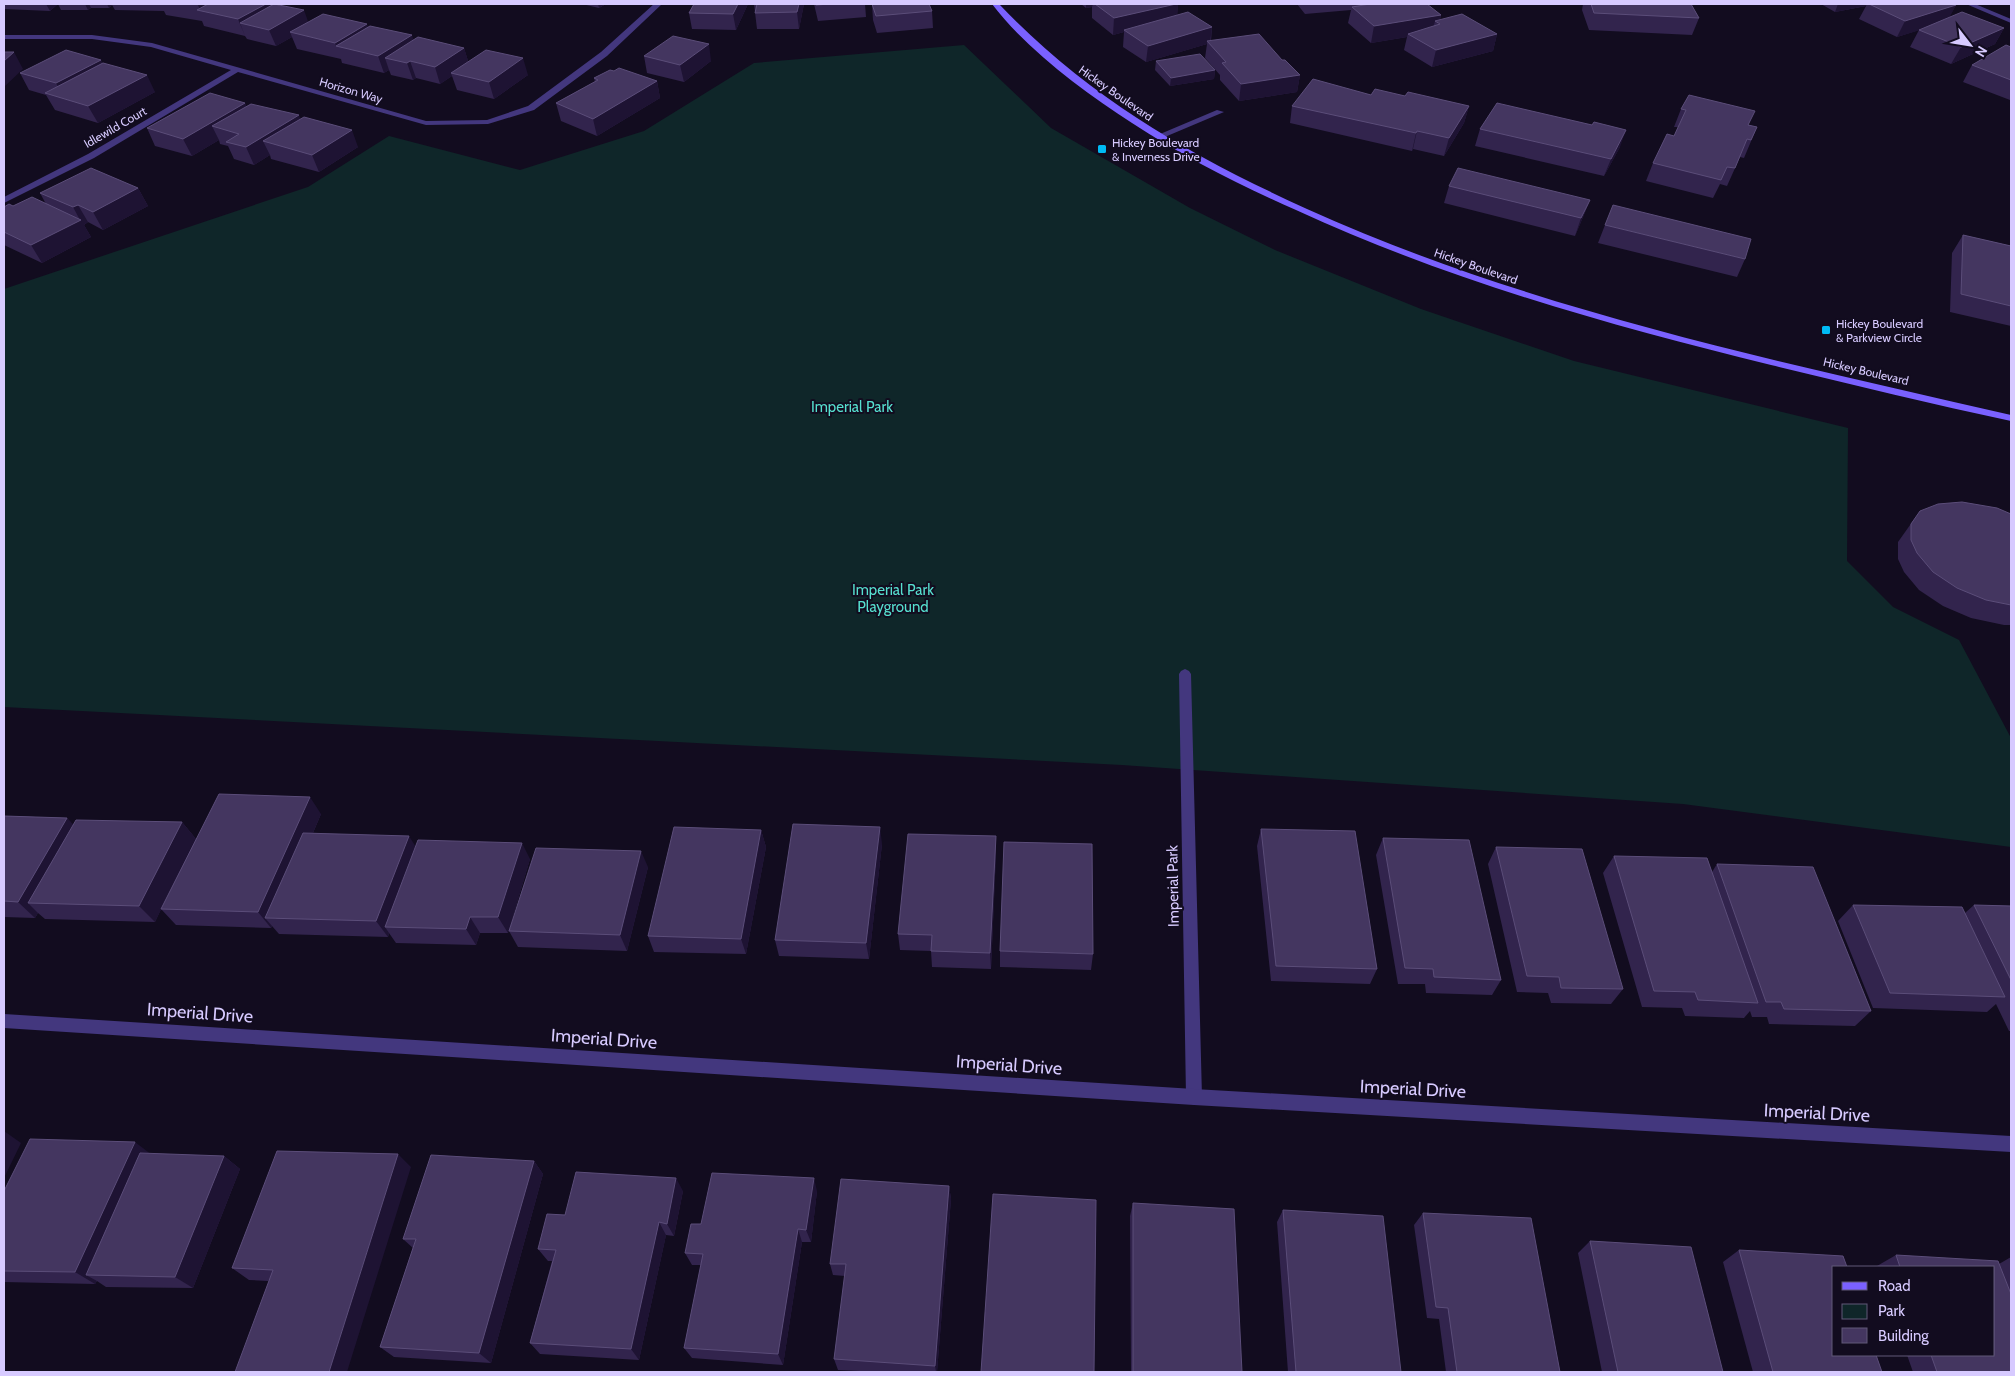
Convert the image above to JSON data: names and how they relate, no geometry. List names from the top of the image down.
{
  "streets": {
    "main road": ["Hickey Boulevard"],
    "street": [
      "Horizon Way",
      "Idlewild Court",
      "Imperial Park",
      "Imperial Drive"
    ]
  },
  "crossings": [
    ["Horizon Way", "Idlewild Court"],
    ["Imperial Park", "Imperial Drive"]
  ],
  "parks": ["Imperial Park", "Imperial Park Playground"],
  "places": {
    "transit": ["Hickey Boulevard & Inverness Drive", "Hickey Boulevard & Parkview Circle"]
  },
  "legend": ["Road", "Park", "Building"],
  "north": "bottom right"
}
